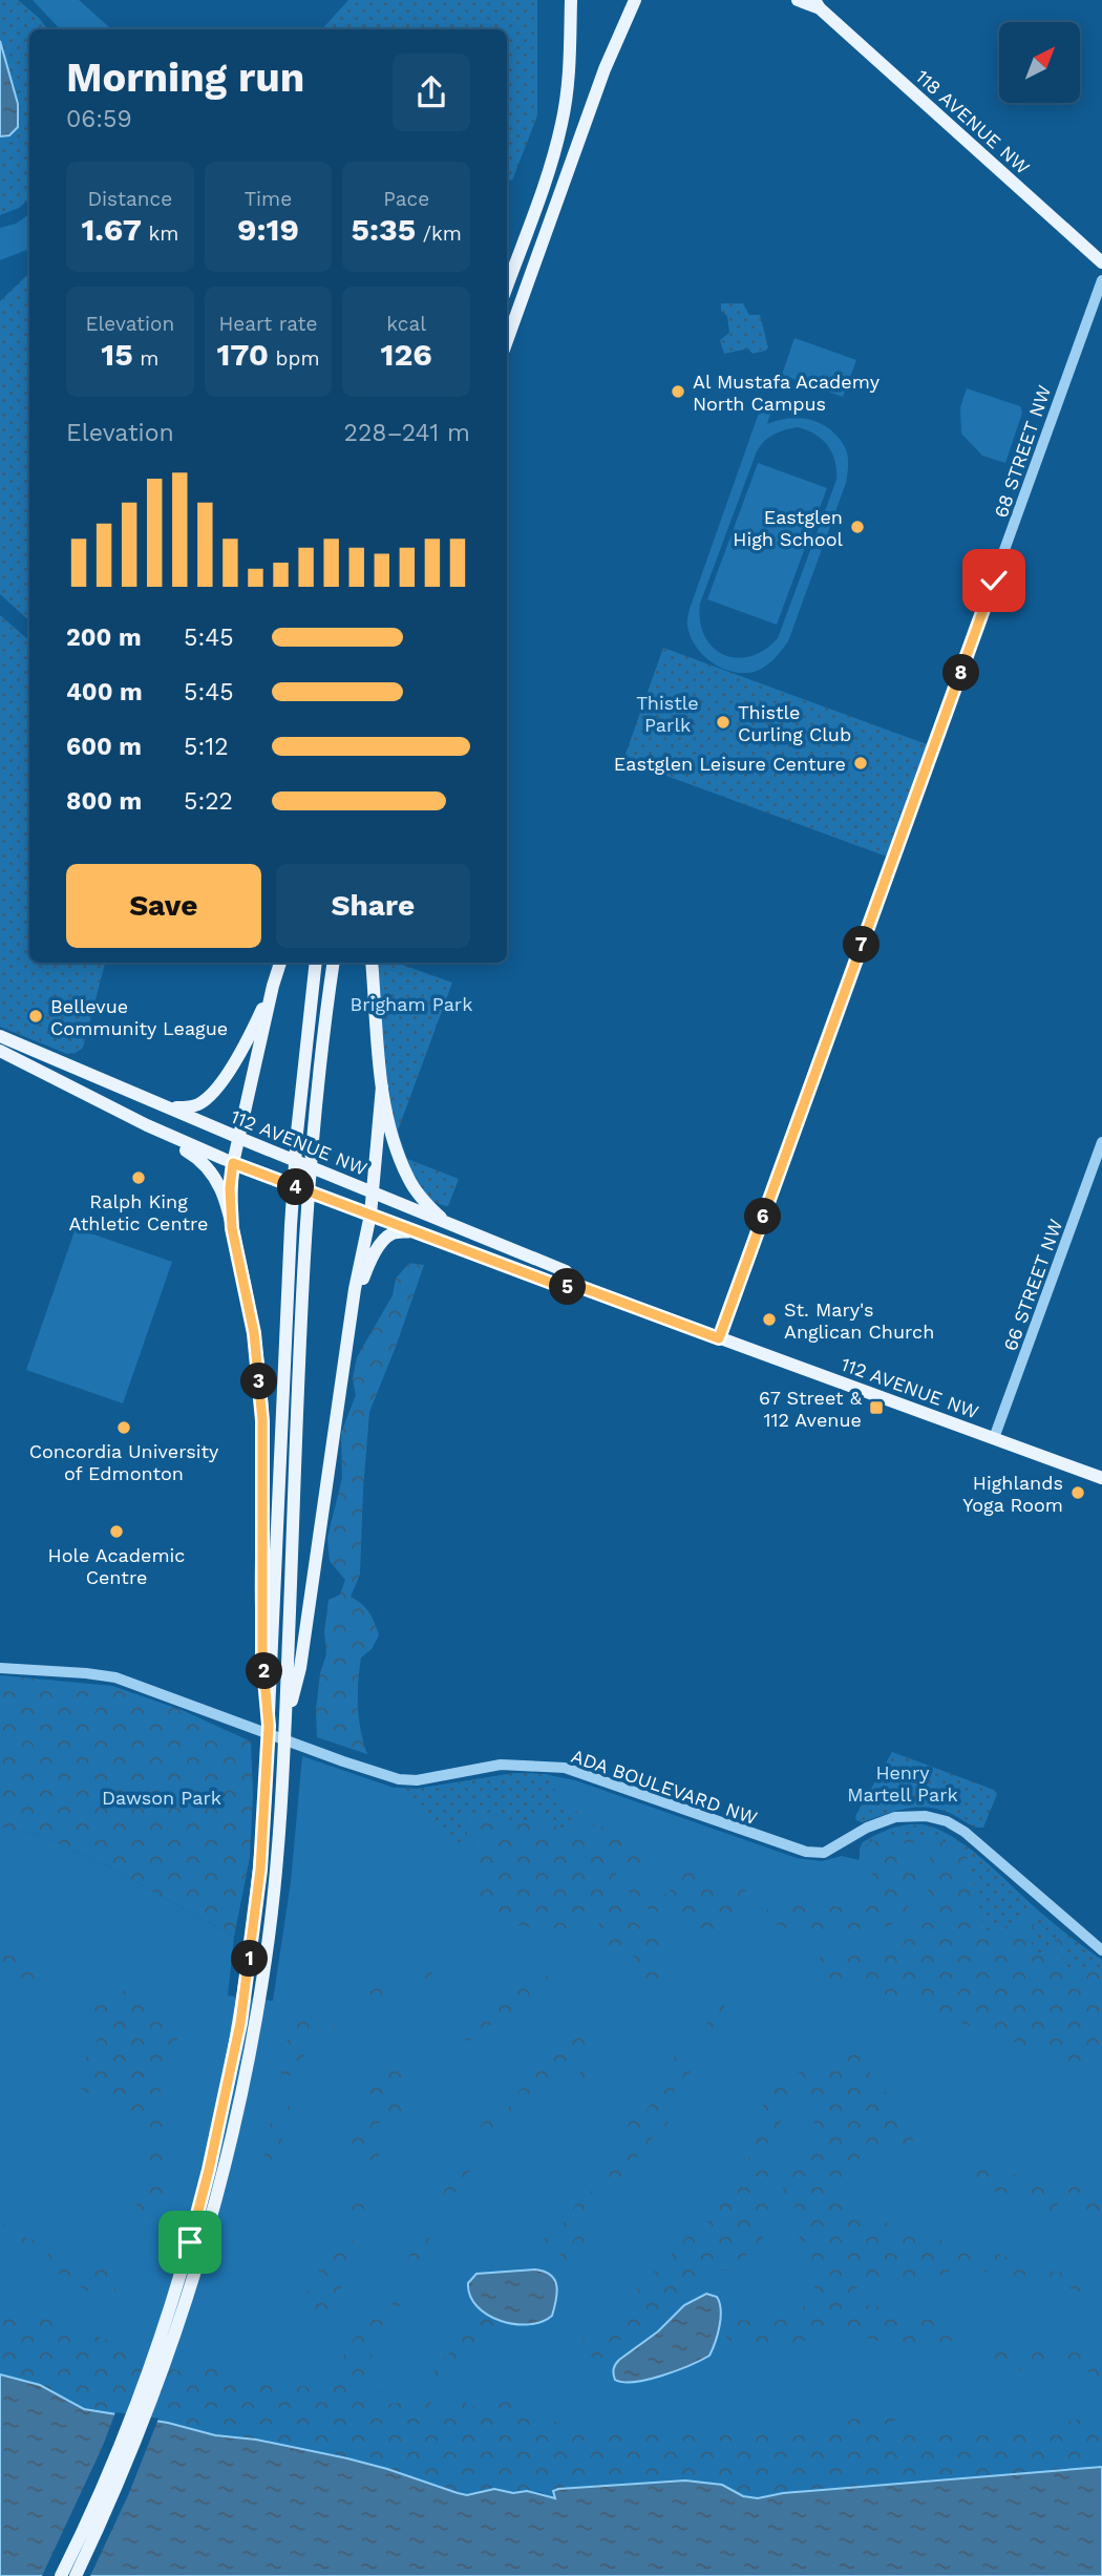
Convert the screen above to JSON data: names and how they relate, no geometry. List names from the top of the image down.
{
  "streets": {
    "main road": ["118 AVENUE NW", "112 AVENUE NW"],
    "street": ["68 STREET NW", "66 STREET NW", "ADA BOULEVARD NW"]
  },
  "crossings": [
    ["68 STREET NW", "112 AVENUE NW"],
    ["112 AVENUE NW", "66 STREET NW"]
  ],
  "parks": [
    "Thistle Parlk",
    "Brigham Park",
    "Henry Martell Park",
    "Dawson Park"
  ],
  "places": {
    "other": [
      "Al Mustafa Academy North Campus",
      "Eastglen High School",
      "Thistle Curling Club",
      "Eastglen Leisure Centure",
      "Bellevue Community League",
      "Ralph King Athletic Centre",
      "St. Mary's Anglican Church",
      "Concordia University of Edmonton",
      "Highlands Yoga Room",
      "Hole Academic Centre"
    ],
    "transit": ["67 Street & 112 Avenue"]
  },
  "north": "top right",
  "page": {
    "heading": ["Morning run", "06:59"],
    "stats": [
      ["Distance", "1.67 km"],
      ["Time", "9:19"],
      ["Pace", "5:35 /km"],
      ["Elevation", "15 m"],
      ["Heart rate", "170 bpm"],
      ["kcal", "126"]
    ],
    "chart": ["Elevation", "228–241 m"],
    "list": [
      {
        "name": "200 m",
        "note": "5:45"
      },
      {
        "name": "400 m",
        "note": "5:45"
      },
      {
        "name": "600 m",
        "note": "5:12"
      },
      {
        "name": "800 m",
        "note": "5:22"
      }
    ],
    "pins": [
      "8",
      "7",
      "4",
      "6",
      "5",
      "3",
      "2",
      "1"
    ],
    "buttons": ["Save", "Share"]
  }
}
